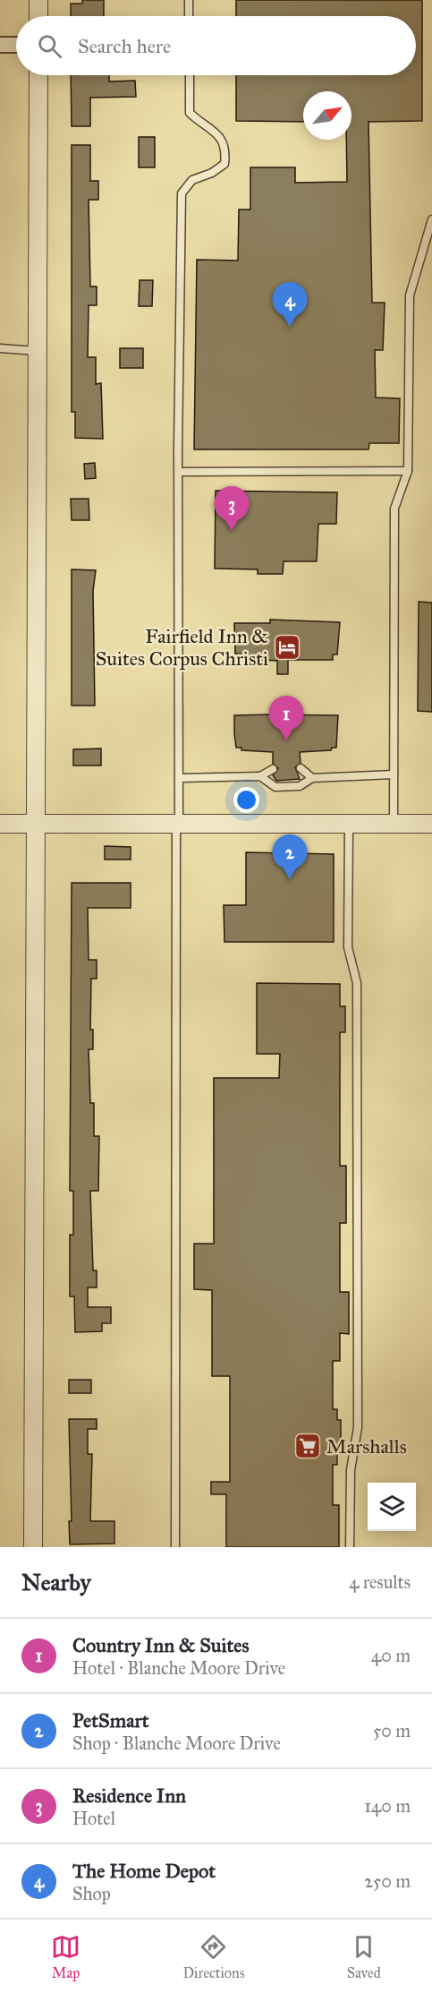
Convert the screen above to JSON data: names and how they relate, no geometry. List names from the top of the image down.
{
  "places": {
    "hotel": ["Fairfield Inn & Suites Corpus Christi"],
    "supermarket": ["Marshalls"]
  },
  "north": "top right",
  "page": {
    "search": "Search here",
    "pins": [
      "4",
      "3",
      "1",
      "2"
    ],
    "heading": ["Nearby", "4 results"],
    "list": [
      {
        "mark": "1",
        "name": "Country Inn & Suites",
        "note": "Hotel · Blanche Moore Drive",
        "value": "40 m"
      },
      {
        "mark": "2",
        "name": "PetSmart",
        "note": "Shop · Blanche Moore Drive",
        "value": "50 m"
      },
      {
        "mark": "3",
        "name": "Residence Inn",
        "note": "Hotel",
        "value": "140 m"
      },
      {
        "mark": "4",
        "name": "The Home Depot",
        "note": "Shop",
        "value": "250 m"
      }
    ],
    "nav": ["Map", "Directions", "Saved"]
  }
}
